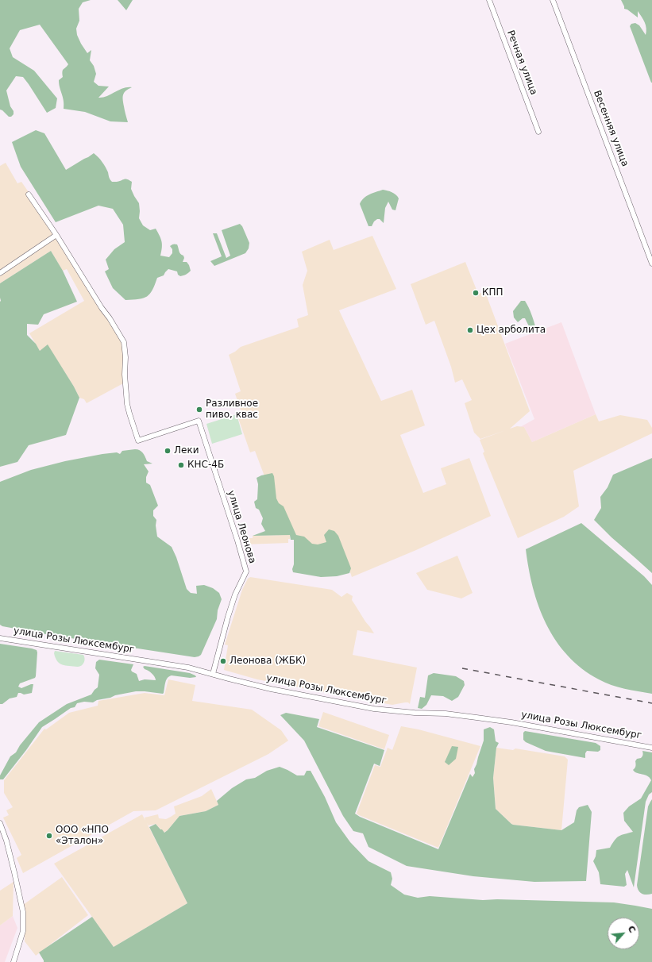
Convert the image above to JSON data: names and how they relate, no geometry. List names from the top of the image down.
{
  "streets": {
    "street": [
      "Речная улица",
      "Весенняя улица",
      "улица Леонова",
      "улица Розы Люксембург"
    ]
  },
  "crossings": [
    ["улица Леонова", "улица Розы Люксембург"]
  ],
  "places": [
    "КПП",
    "Цех арболита",
    "Разливное пиво, квас",
    "Леки",
    "КНС-4Б",
    "Леонова (ЖБК)",
    "ООО «НПО «Эталон»"
  ],
  "north": "top right"
}
